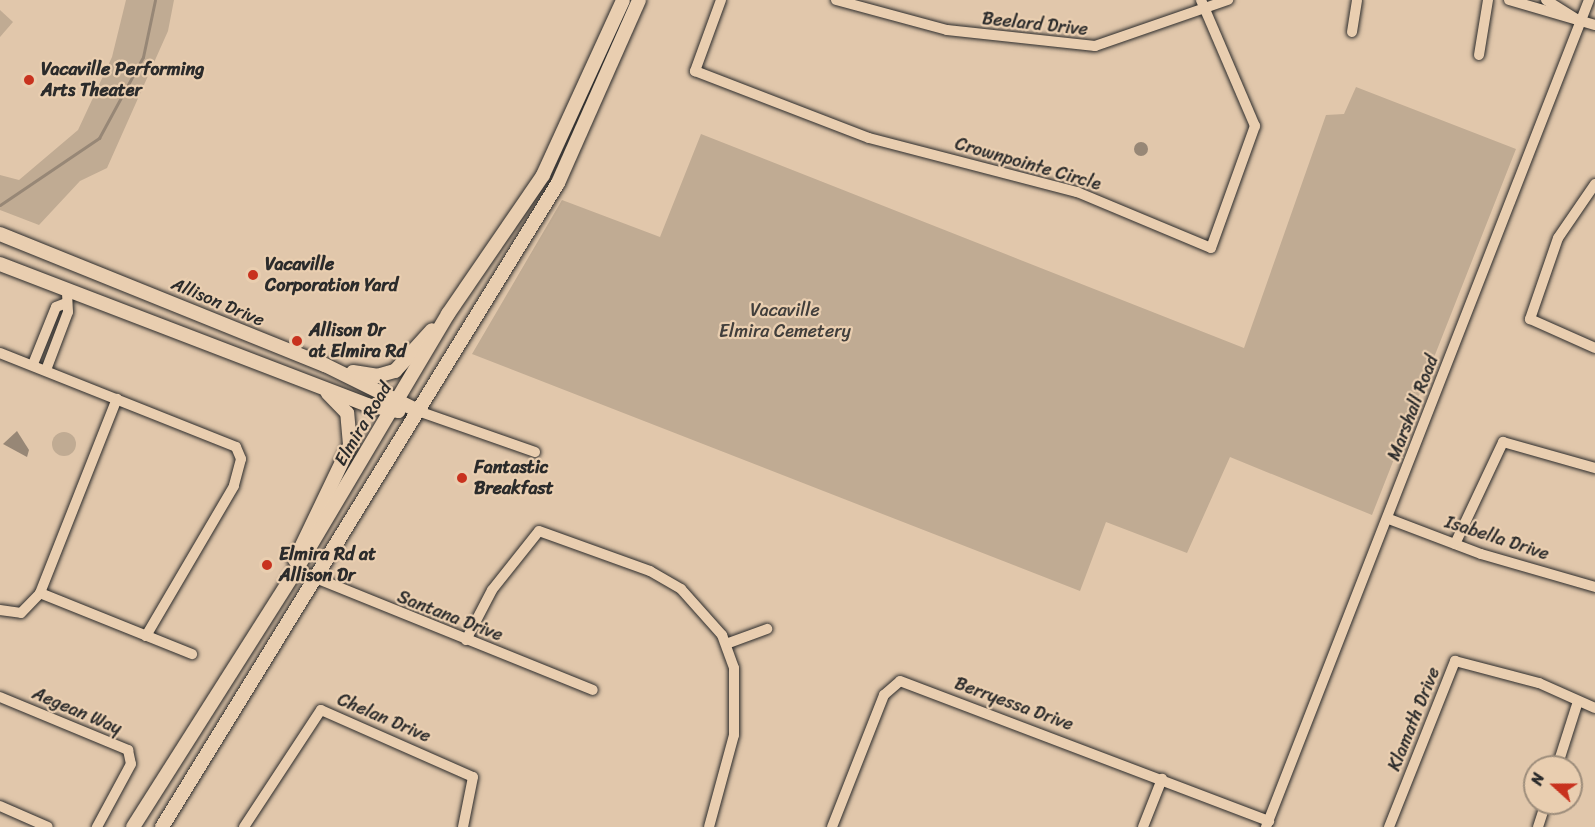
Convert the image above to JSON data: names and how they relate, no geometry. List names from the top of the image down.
{
  "streets": {
    "main road": ["Allison Drive", "Elmira Road"],
    "street": [
      "Beelard Drive",
      "Crownpointe Circle",
      "Marshall Road",
      "Isabella Drive",
      "Santana Drive",
      "Berryessa Drive",
      "Aegean Way",
      "Chelan Drive",
      "Klamath Drive"
    ]
  },
  "crossings": [
    ["Beelard Drive", "Crownpointe Circle"],
    ["Allison Drive", "Elmira Road"],
    ["Marshall Road", "Isabella Drive"],
    ["Marshall Road", "Berryessa Drive"],
    ["Elmira Road", "Santana Drive"]
  ],
  "parks": ["Vacaville Elmira Cemetery"],
  "places": [
    "Vacaville Performing Arts Theater",
    "Vacaville Corporation Yard",
    "Allison Dr at Elmira Rd",
    "Fantastic Breakfast",
    "Elmira Rd at Allison Dr"
  ],
  "north": "left"
}
